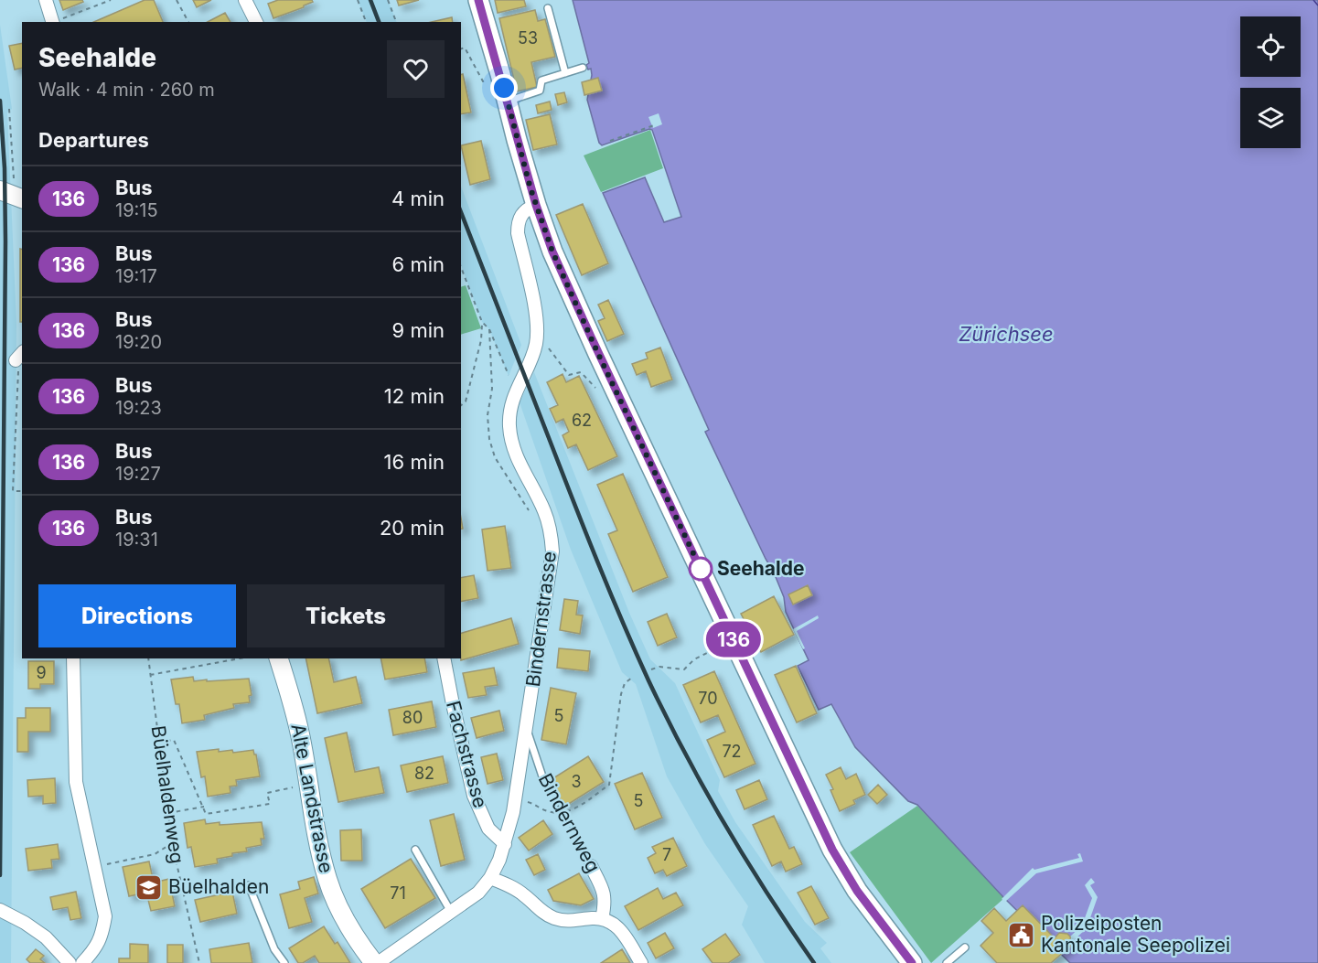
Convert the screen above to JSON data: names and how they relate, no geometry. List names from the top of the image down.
{
  "streets": {
    "main road": ["Alte Landstrasse"],
    "street": ["Bindernstrasse", "Fachstrasse", "Bindernweg"],
    "path": ["Büelhaldenweg"]
  },
  "crossings": [
    ["Bindernstrasse", "Fachstrasse"],
    ["Bindernstrasse", "Bindernweg"]
  ],
  "water": ["Zürichsee"],
  "places": {
    "other": ["Seehalde"],
    "school or university": ["Büelhalden"],
    "public building": ["Polizeiposten Kantonale Seepolizei"]
  },
  "lines": ["bus line 136"],
  "house_numbers": [
    "53",
    "62",
    "9",
    "70",
    "5",
    "80",
    "72",
    "82",
    "3",
    "5",
    "7",
    "71"
  ],
  "page": {
    "on_map": "136",
    "heading": [
      ["Seehalde", "Walk · 4 min · 260 m"],
      "Departures"
    ],
    "list": [
      {
        "mark": "136",
        "name": "Bus",
        "note": "19:15",
        "value": "4 min"
      },
      {
        "mark": "136",
        "name": "Bus",
        "note": "19:17",
        "value": "6 min"
      },
      {
        "mark": "136",
        "name": "Bus",
        "note": "19:20",
        "value": "9 min"
      },
      {
        "mark": "136",
        "name": "Bus",
        "note": "19:23",
        "value": "12 min"
      },
      {
        "mark": "136",
        "name": "Bus",
        "note": "19:27",
        "value": "16 min"
      },
      {
        "mark": "136",
        "name": "Bus",
        "note": "19:31",
        "value": "20 min"
      }
    ],
    "buttons": ["Directions", "Tickets"]
  }
}
